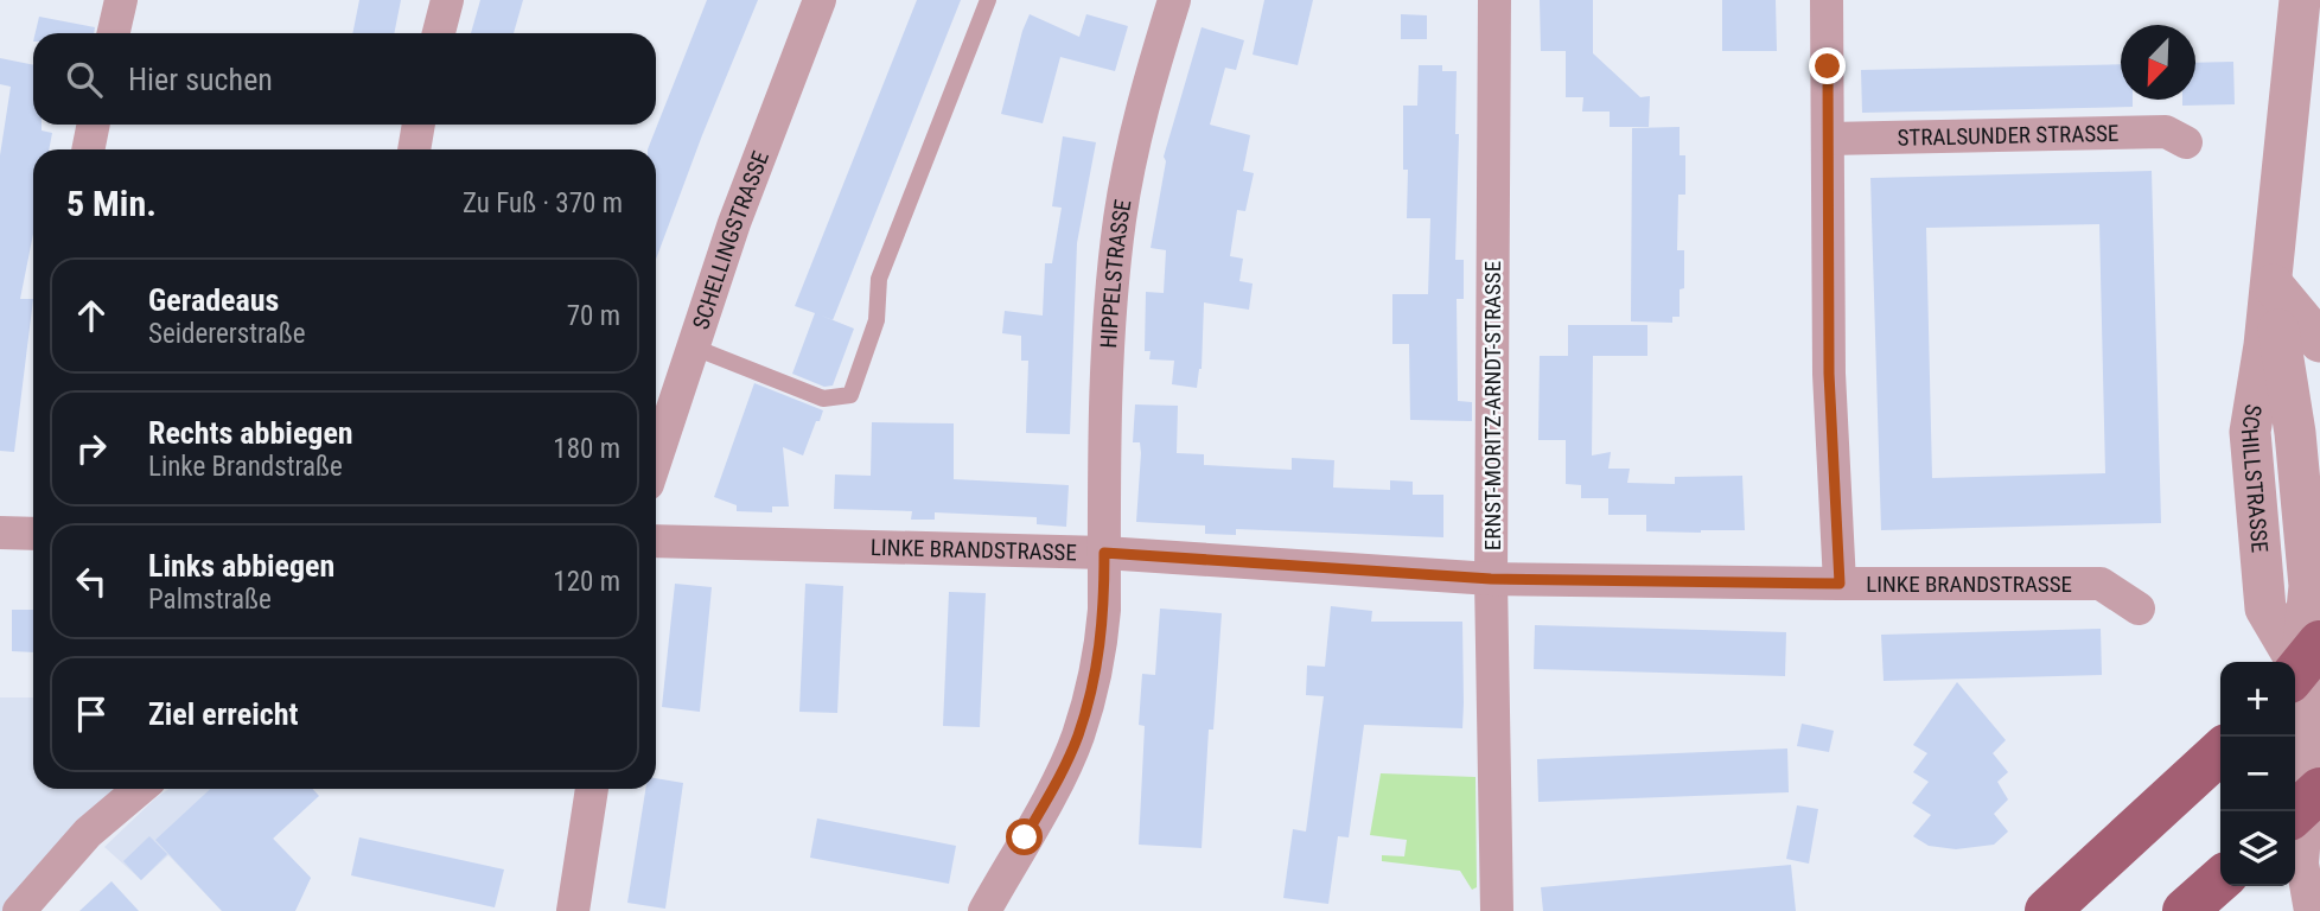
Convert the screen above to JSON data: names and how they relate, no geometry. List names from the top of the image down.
{
  "streets": {
    "street": [
      "STRALSUNDER STRASSE",
      "SCHELLINGSTRASSE",
      "HIPPELSTRASSE",
      "ERNST-MORITZ-ARNDT-STRASSE",
      "SCHILLSTRASSE",
      "LINKE BRANDSTRASSE"
    ]
  },
  "crossings": [
    ["HIPPELSTRASSE", "LINKE BRANDSTRASSE"],
    ["ERNST-MORITZ-ARNDT-STRASSE", "LINKE BRANDSTRASSE"]
  ],
  "north": "bottom left",
  "page": {
    "search": "Hier suchen",
    "heading": ["5 Min.", "Zu Fuß · 370 m"],
    "list": [
      ["Geradeaus", "Seidererstraße", "70 m"],
      ["Rechts abbiegen", "Linke Brandstraße", "180 m"],
      ["Links abbiegen", "Palmstraße", "120 m"],
      "Ziel erreicht"
    ],
    "map_buttons": ["+", "−"]
  }
}
